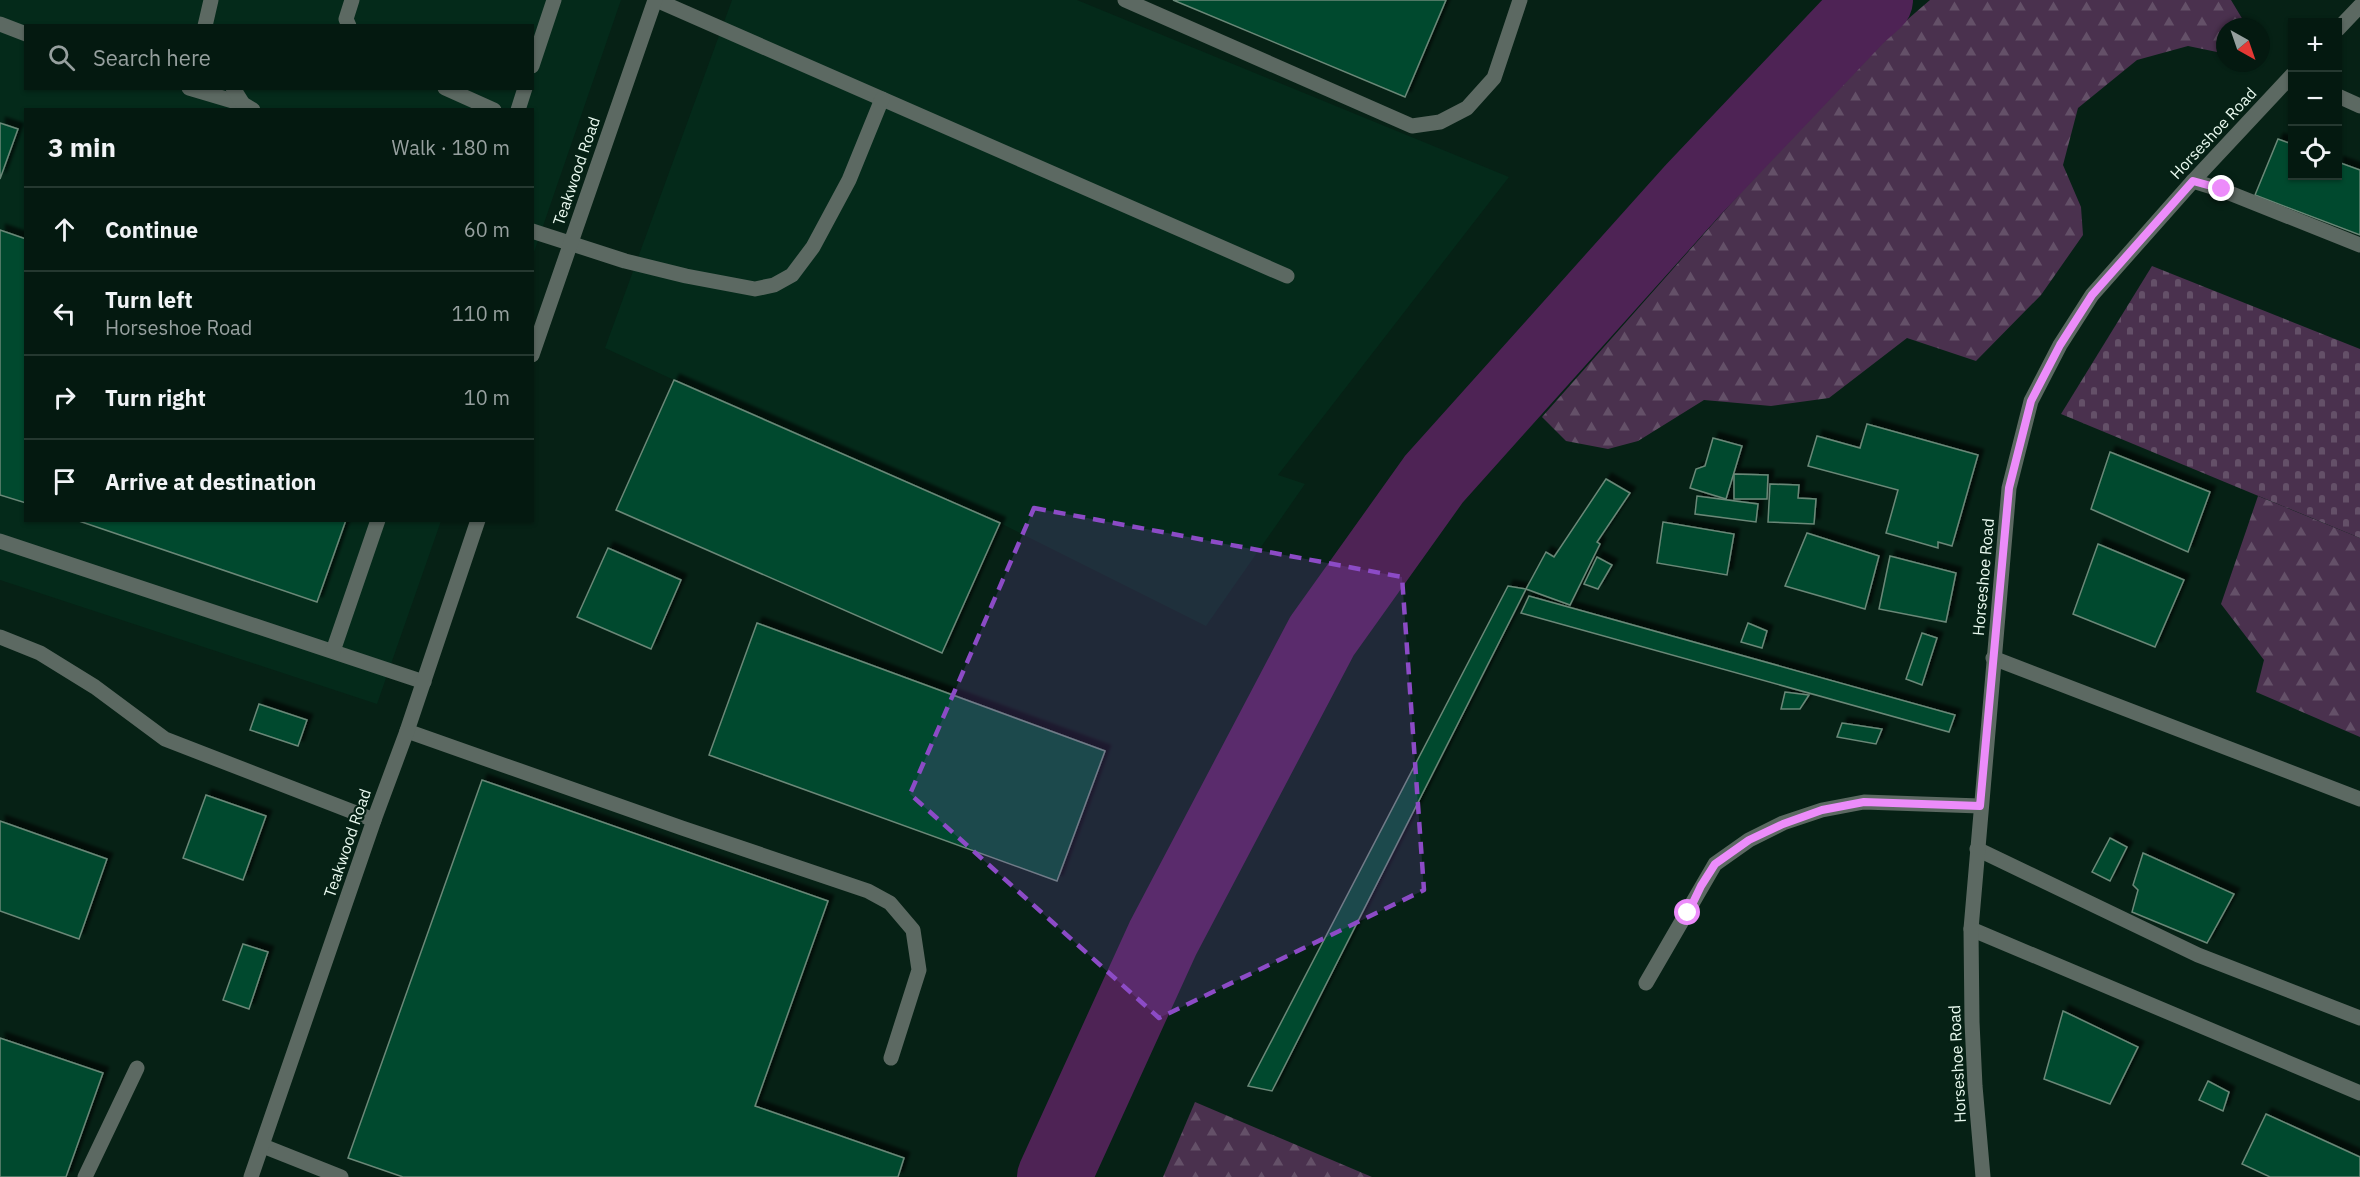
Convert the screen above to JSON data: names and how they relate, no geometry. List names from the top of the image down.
{
  "streets": {
    "street": ["Horseshoe Road", "Teakwood Road"]
  },
  "north": "bottom right",
  "page": {
    "map_buttons": ["+", "−"],
    "search": "Search here",
    "heading": ["3 min", "Walk · 180 m"],
    "list": [
      ["Continue", "60 m"],
      ["Turn left", "Horseshoe Road", "110 m"],
      ["Turn right", "10 m"],
      "Arrive at destination"
    ]
  }
}
